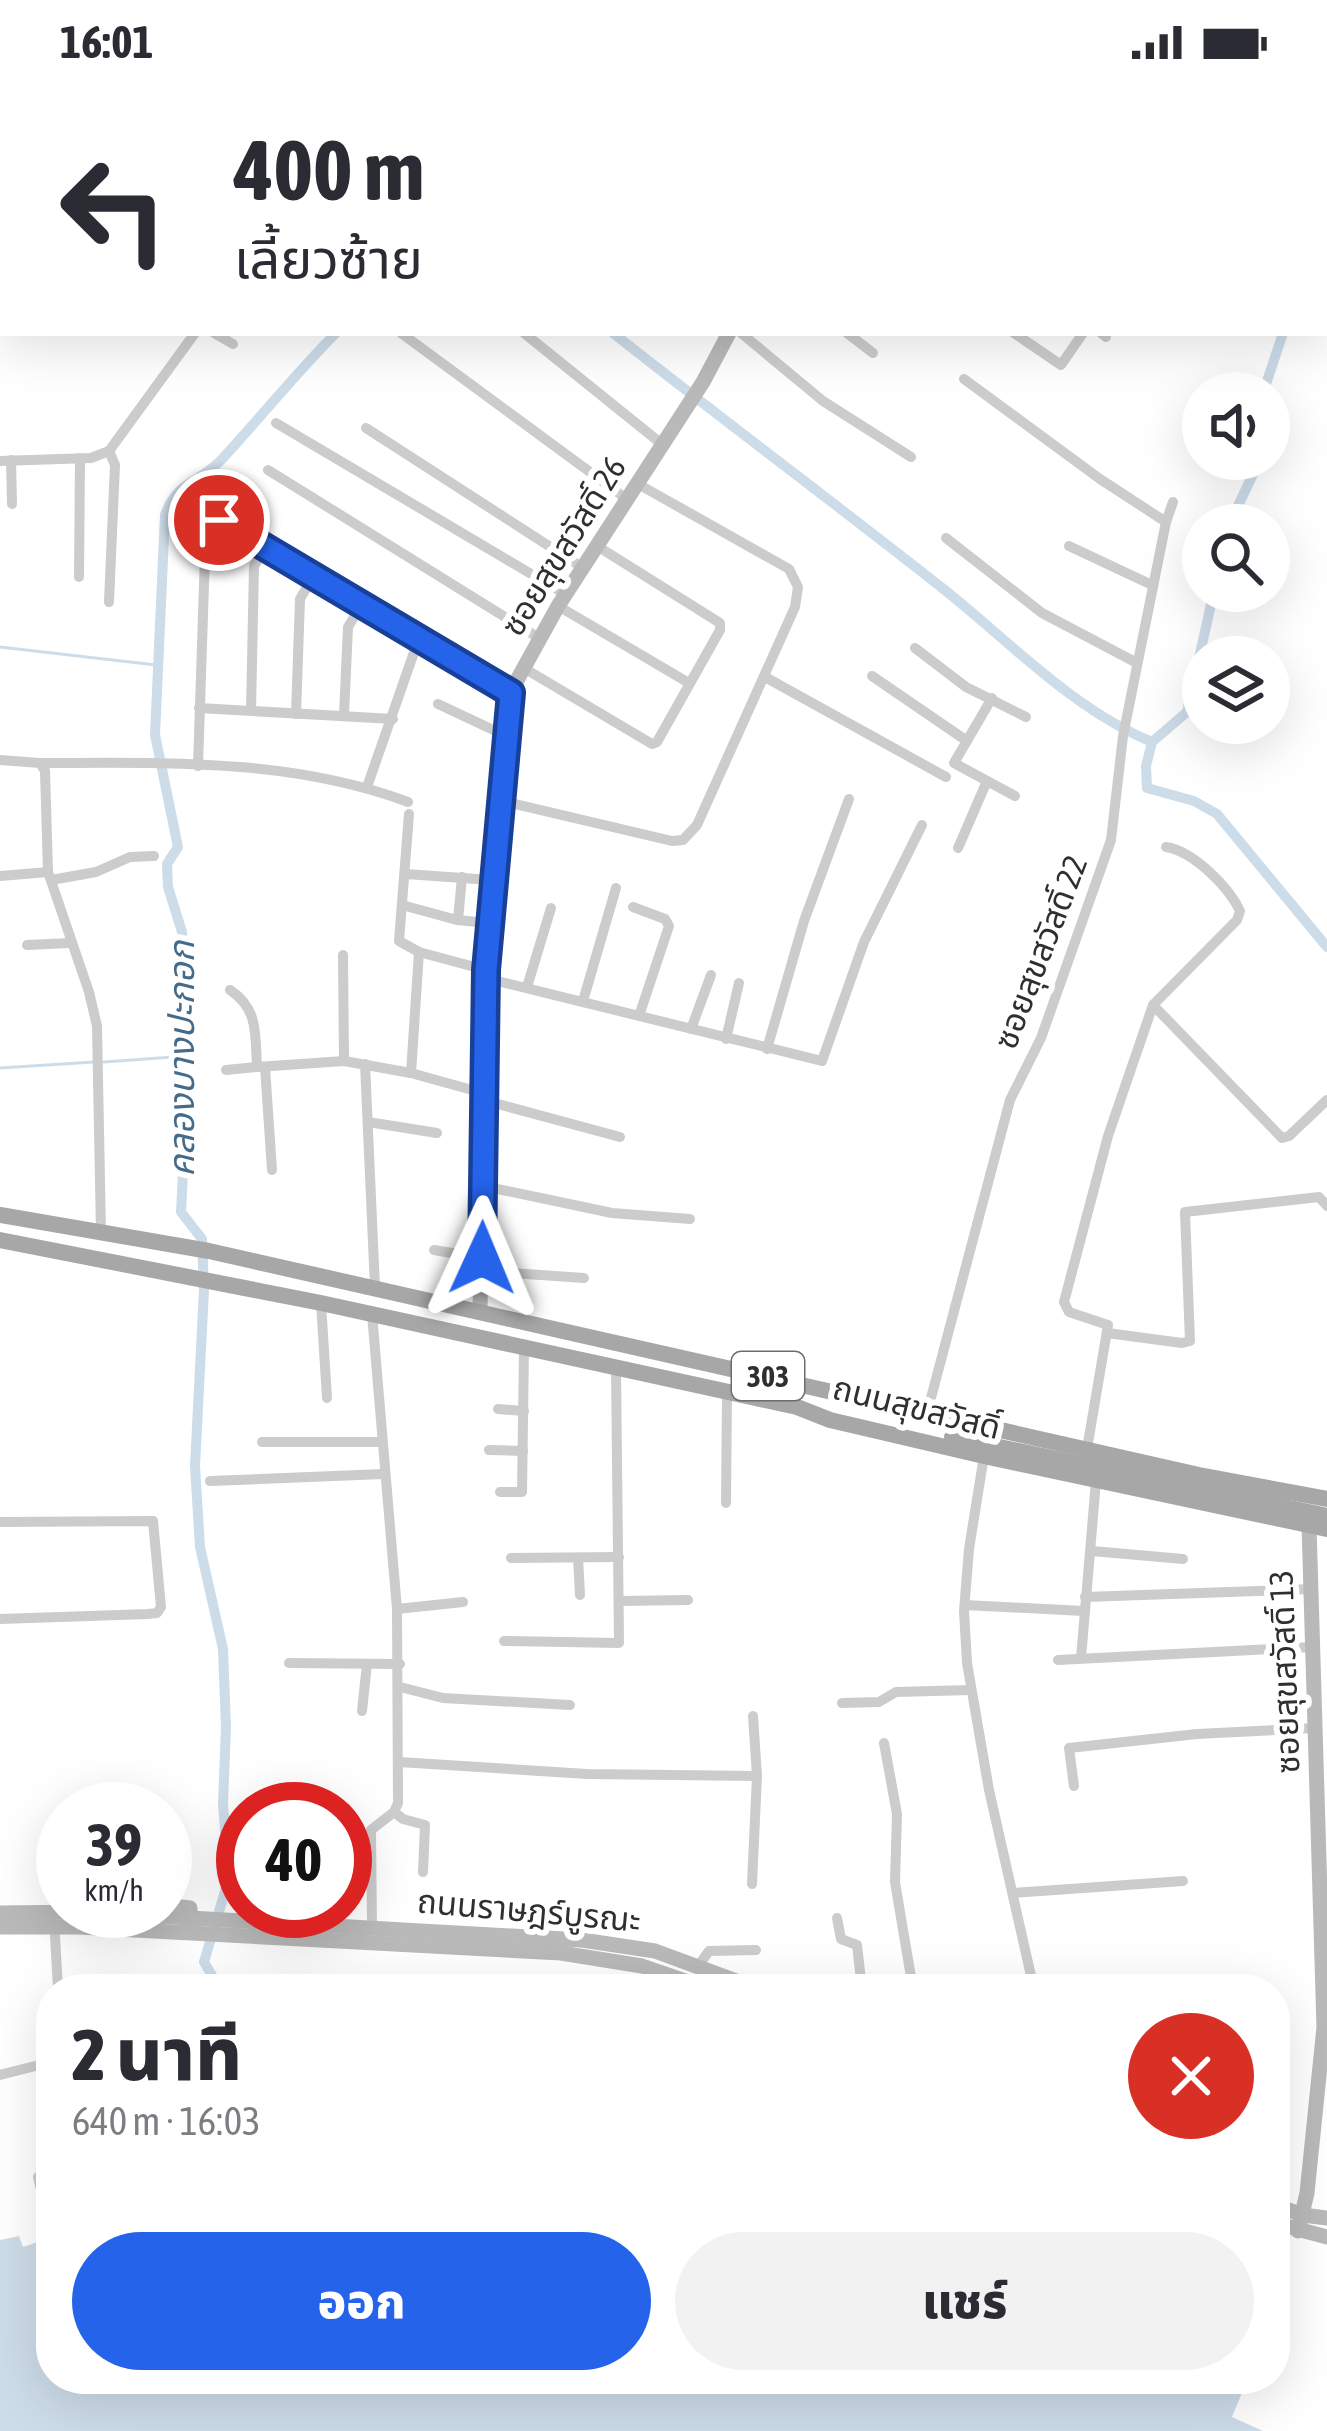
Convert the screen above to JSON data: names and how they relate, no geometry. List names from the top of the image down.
{
  "streets": {
    "main road": [
      "ซอยสุขสวัสดิ์ 26",
      "303",
      "ถนนสุขสวัสดิ์",
      "ซอยสุขสวัสดิ์ 13",
      "ถนนราษฎร์บูรณะ"
    ],
    "street": ["ซอยสุขสวัสดิ์ 22"]
  },
  "crossings": [
    ["ซอยสุขสวัสดิ์ 26", "ถนนสุขสวัสดิ์"],
    ["ซอยสุขสวัสดิ์ 22", "ถนนสุขสวัสดิ์"],
    ["303", "ถนนสุขสวัสดิ์"],
    ["ถนนสุขสวัสดิ์", "ซอยสุขสวัสดิ์ 13"]
  ],
  "water": ["คลองบางปะกอก"],
  "page": {
    "status": "16:01",
    "turn": ["400 m", "เลี้ยวซ้าย"],
    "speed": "39 km/h",
    "limit": "40",
    "heading": ["2 นาที", "640 m · 16:03"],
    "buttons": ["ออก", "แชร์"]
  }
}
